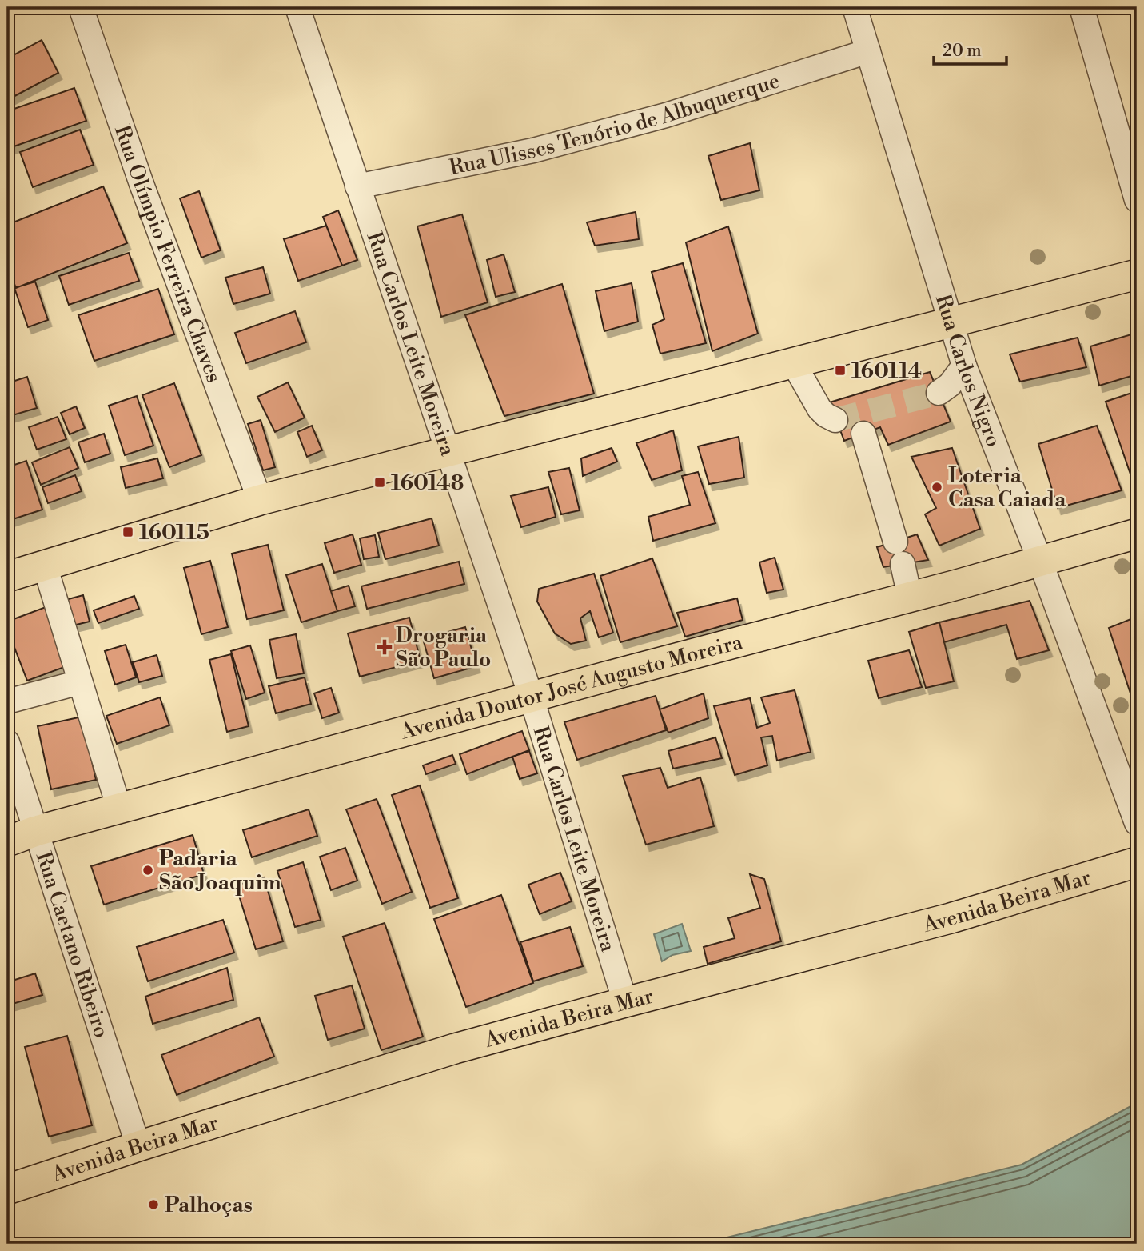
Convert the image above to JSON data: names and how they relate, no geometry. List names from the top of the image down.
{
  "streets": {
    "main road": ["Avenida Doutor José Augusto Moreira", "Avenida Beira Mar"],
    "street": [
      "Rua Ulisses Tenório de Albuquerque",
      "Rua Olímpio Ferreira Chaves",
      "Rua Carlos Leite Moreira",
      "Rua Carlos Nigro",
      "Rua Caetano Ribeiro"
    ]
  },
  "crossings": [
    ["Rua Ulisses Tenório de Albuquerque", "Rua Carlos Leite Moreira"],
    ["Rua Ulisses Tenório de Albuquerque", "Rua Carlos Nigro"],
    ["Rua Carlos Leite Moreira", "Avenida Doutor José Augusto Moreira"],
    ["Rua Carlos Leite Moreira", "Avenida Beira Mar"],
    ["Rua Carlos Nigro", "Avenida Doutor José Augusto Moreira"],
    ["Avenida Doutor José Augusto Moreira", "Rua Caetano Ribeiro"],
    ["Avenida Beira Mar", "Rua Caetano Ribeiro"]
  ],
  "places": {
    "transit": ["160114", "160148", "160115"],
    "other": ["Loteria Casa Caiada", "Padaria São Joaquim", "Palhoças"],
    "health": ["Drogaria São Paulo"]
  },
  "scale_bar": "20 m"
}
